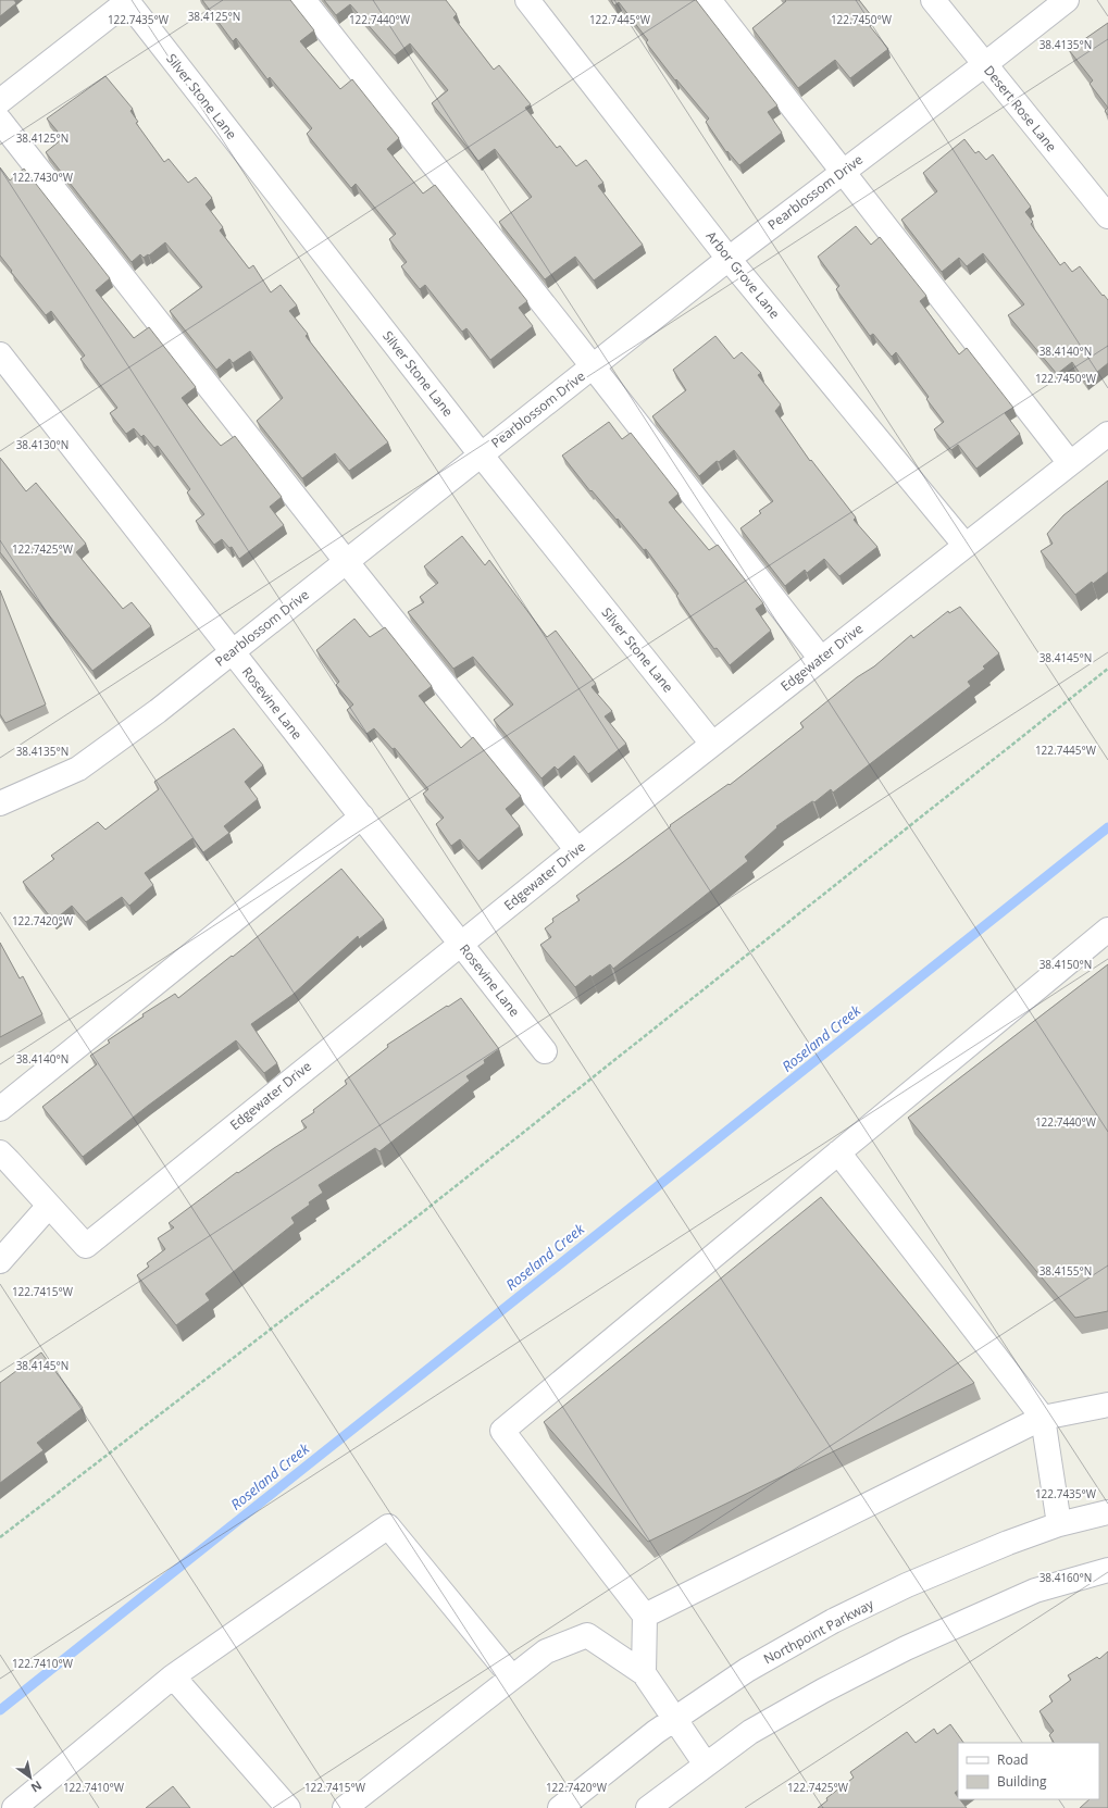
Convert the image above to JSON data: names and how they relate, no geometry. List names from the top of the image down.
{
  "streets": {
    "street": [
      "Silver Stone Lane",
      "Desert Rose Lane",
      "Pearblossom Drive",
      "Arbor Grove Lane",
      "Edgewater Drive",
      "Rosevine Lane",
      "Northpoint Parkway"
    ]
  },
  "crossings": [
    ["Silver Stone Lane", "Pearblossom Drive"],
    ["Silver Stone Lane", "Edgewater Drive"],
    ["Desert Rose Lane", "Pearblossom Drive"],
    ["Pearblossom Drive", "Arbor Grove Lane"],
    ["Pearblossom Drive", "Rosevine Lane"],
    ["Arbor Grove Lane", "Edgewater Drive"],
    ["Edgewater Drive", "Rosevine Lane"]
  ],
  "water": ["Roseland Creek"],
  "legend": ["Road", "Building"],
  "north": "bottom right",
  "coordinates": [
    "38.4125°N",
    "122.7435°W",
    "122.7440°W",
    "122.7445°W",
    "122.7450°W",
    "38.4135°N",
    "122.7430°W",
    "38.4140°N",
    "38.4130°N",
    "122.7425°W",
    "38.4145°N",
    "122.7420°W",
    "38.4150°N",
    "38.4155°N",
    "122.7415°W",
    "38.4160°N",
    "122.7410°W"
  ]
}
